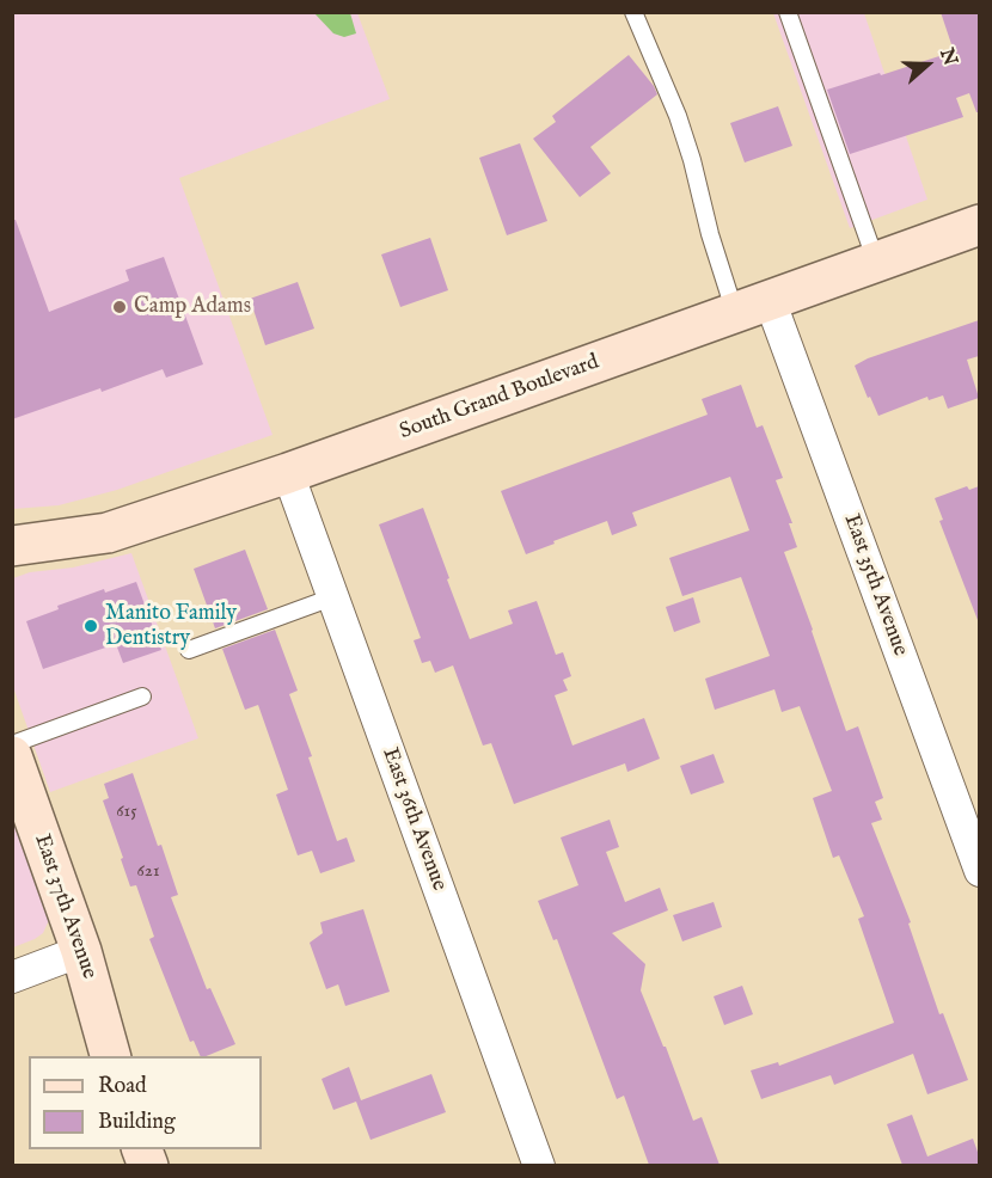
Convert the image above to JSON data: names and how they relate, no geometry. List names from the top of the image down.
{
  "streets": {
    "main road": ["South Grand Boulevard", "East 37th Avenue"],
    "street": ["East 35th Avenue", "East 36th Avenue"]
  },
  "crossings": [
    ["South Grand Boulevard", "East 35th Avenue"],
    ["South Grand Boulevard", "East 36th Avenue"]
  ],
  "places": ["Camp Adams", "Manito Family Dentistry"],
  "house_numbers": ["615", "621"],
  "legend": ["Road", "Building"],
  "north": "right"
}
